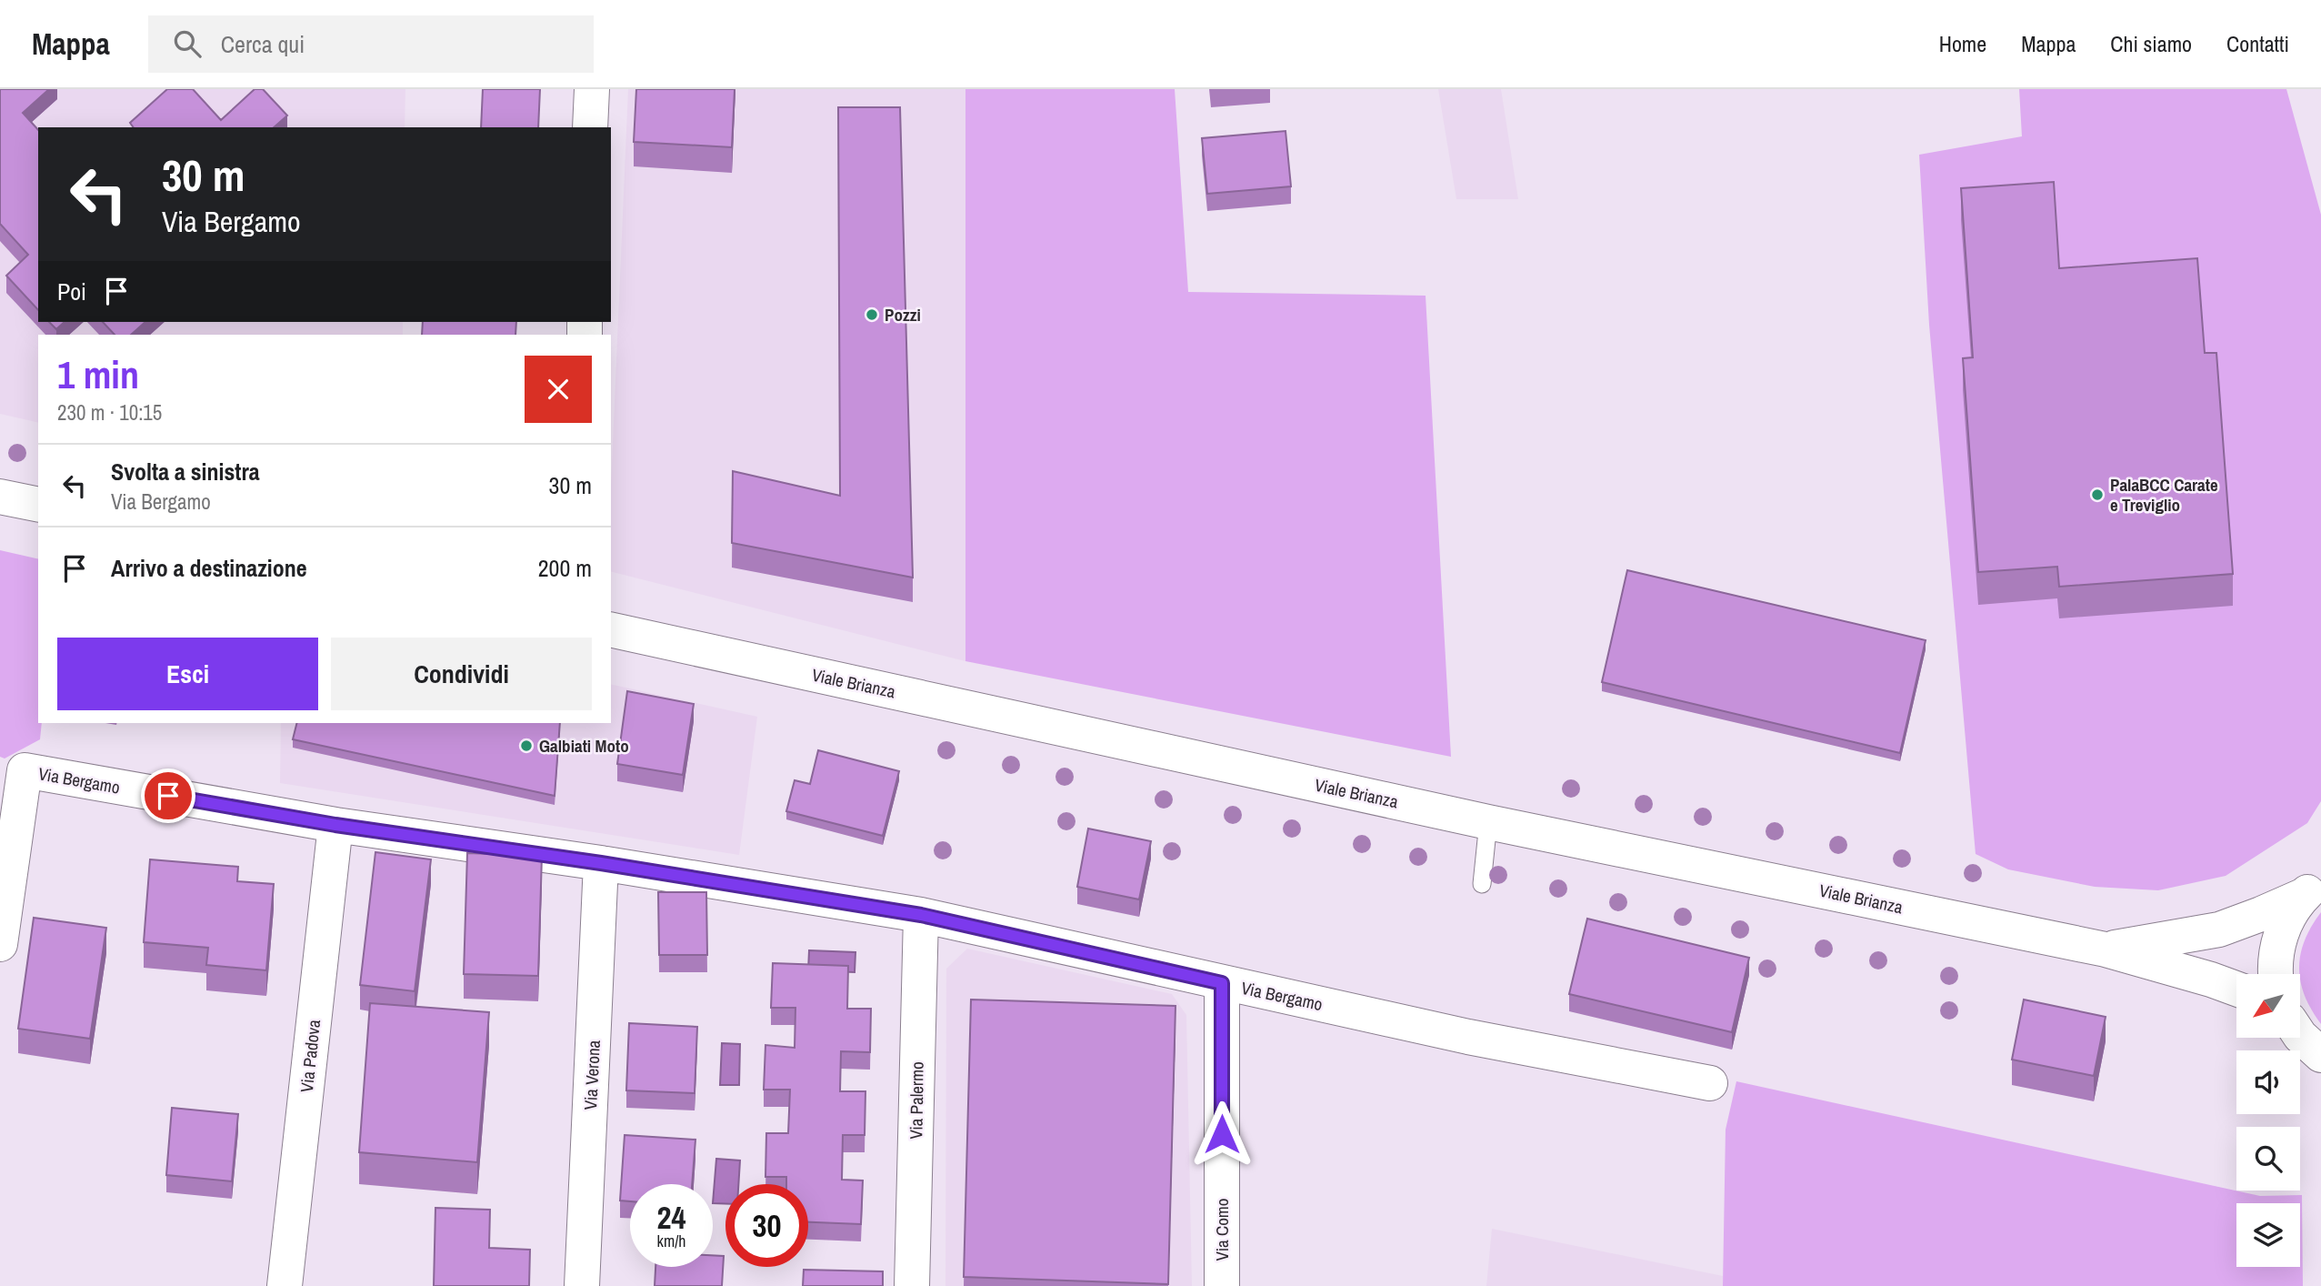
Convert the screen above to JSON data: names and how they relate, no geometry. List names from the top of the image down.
{
  "streets": {
    "street": [
      "Viale Brianza",
      "Via Bergamo",
      "Via Padova",
      "Via Verona",
      "Via Palermo",
      "Via Como"
    ]
  },
  "crossings": [
    ["Via Bergamo", "Via Padova"],
    ["Via Bergamo", "Via Verona"],
    ["Via Bergamo", "Via Palermo"],
    ["Via Bergamo", "Via Como"]
  ],
  "places": ["Pozzi", "PalaBCC Carate e Treviglio", "Galbiati Moto"],
  "north": "bottom left",
  "page": {
    "header": "Mappa",
    "search": "Cerca qui",
    "nav": [
      "Home",
      "Mappa",
      "Chi siamo",
      "Contatti"
    ],
    "turn": ["30 m", "Via Bergamo"],
    "then": "Poi",
    "heading": ["1 min", "230 m · 10:15"],
    "list": [
      {
        "name": "Svolta a sinistra",
        "note": "Via Bergamo",
        "value": "30 m"
      },
      {
        "name": "Arrivo a destinazione",
        "value": "200 m"
      }
    ],
    "buttons": ["Esci", "Condividi"],
    "speed": "24 km/h",
    "limit": "30"
  }
}
